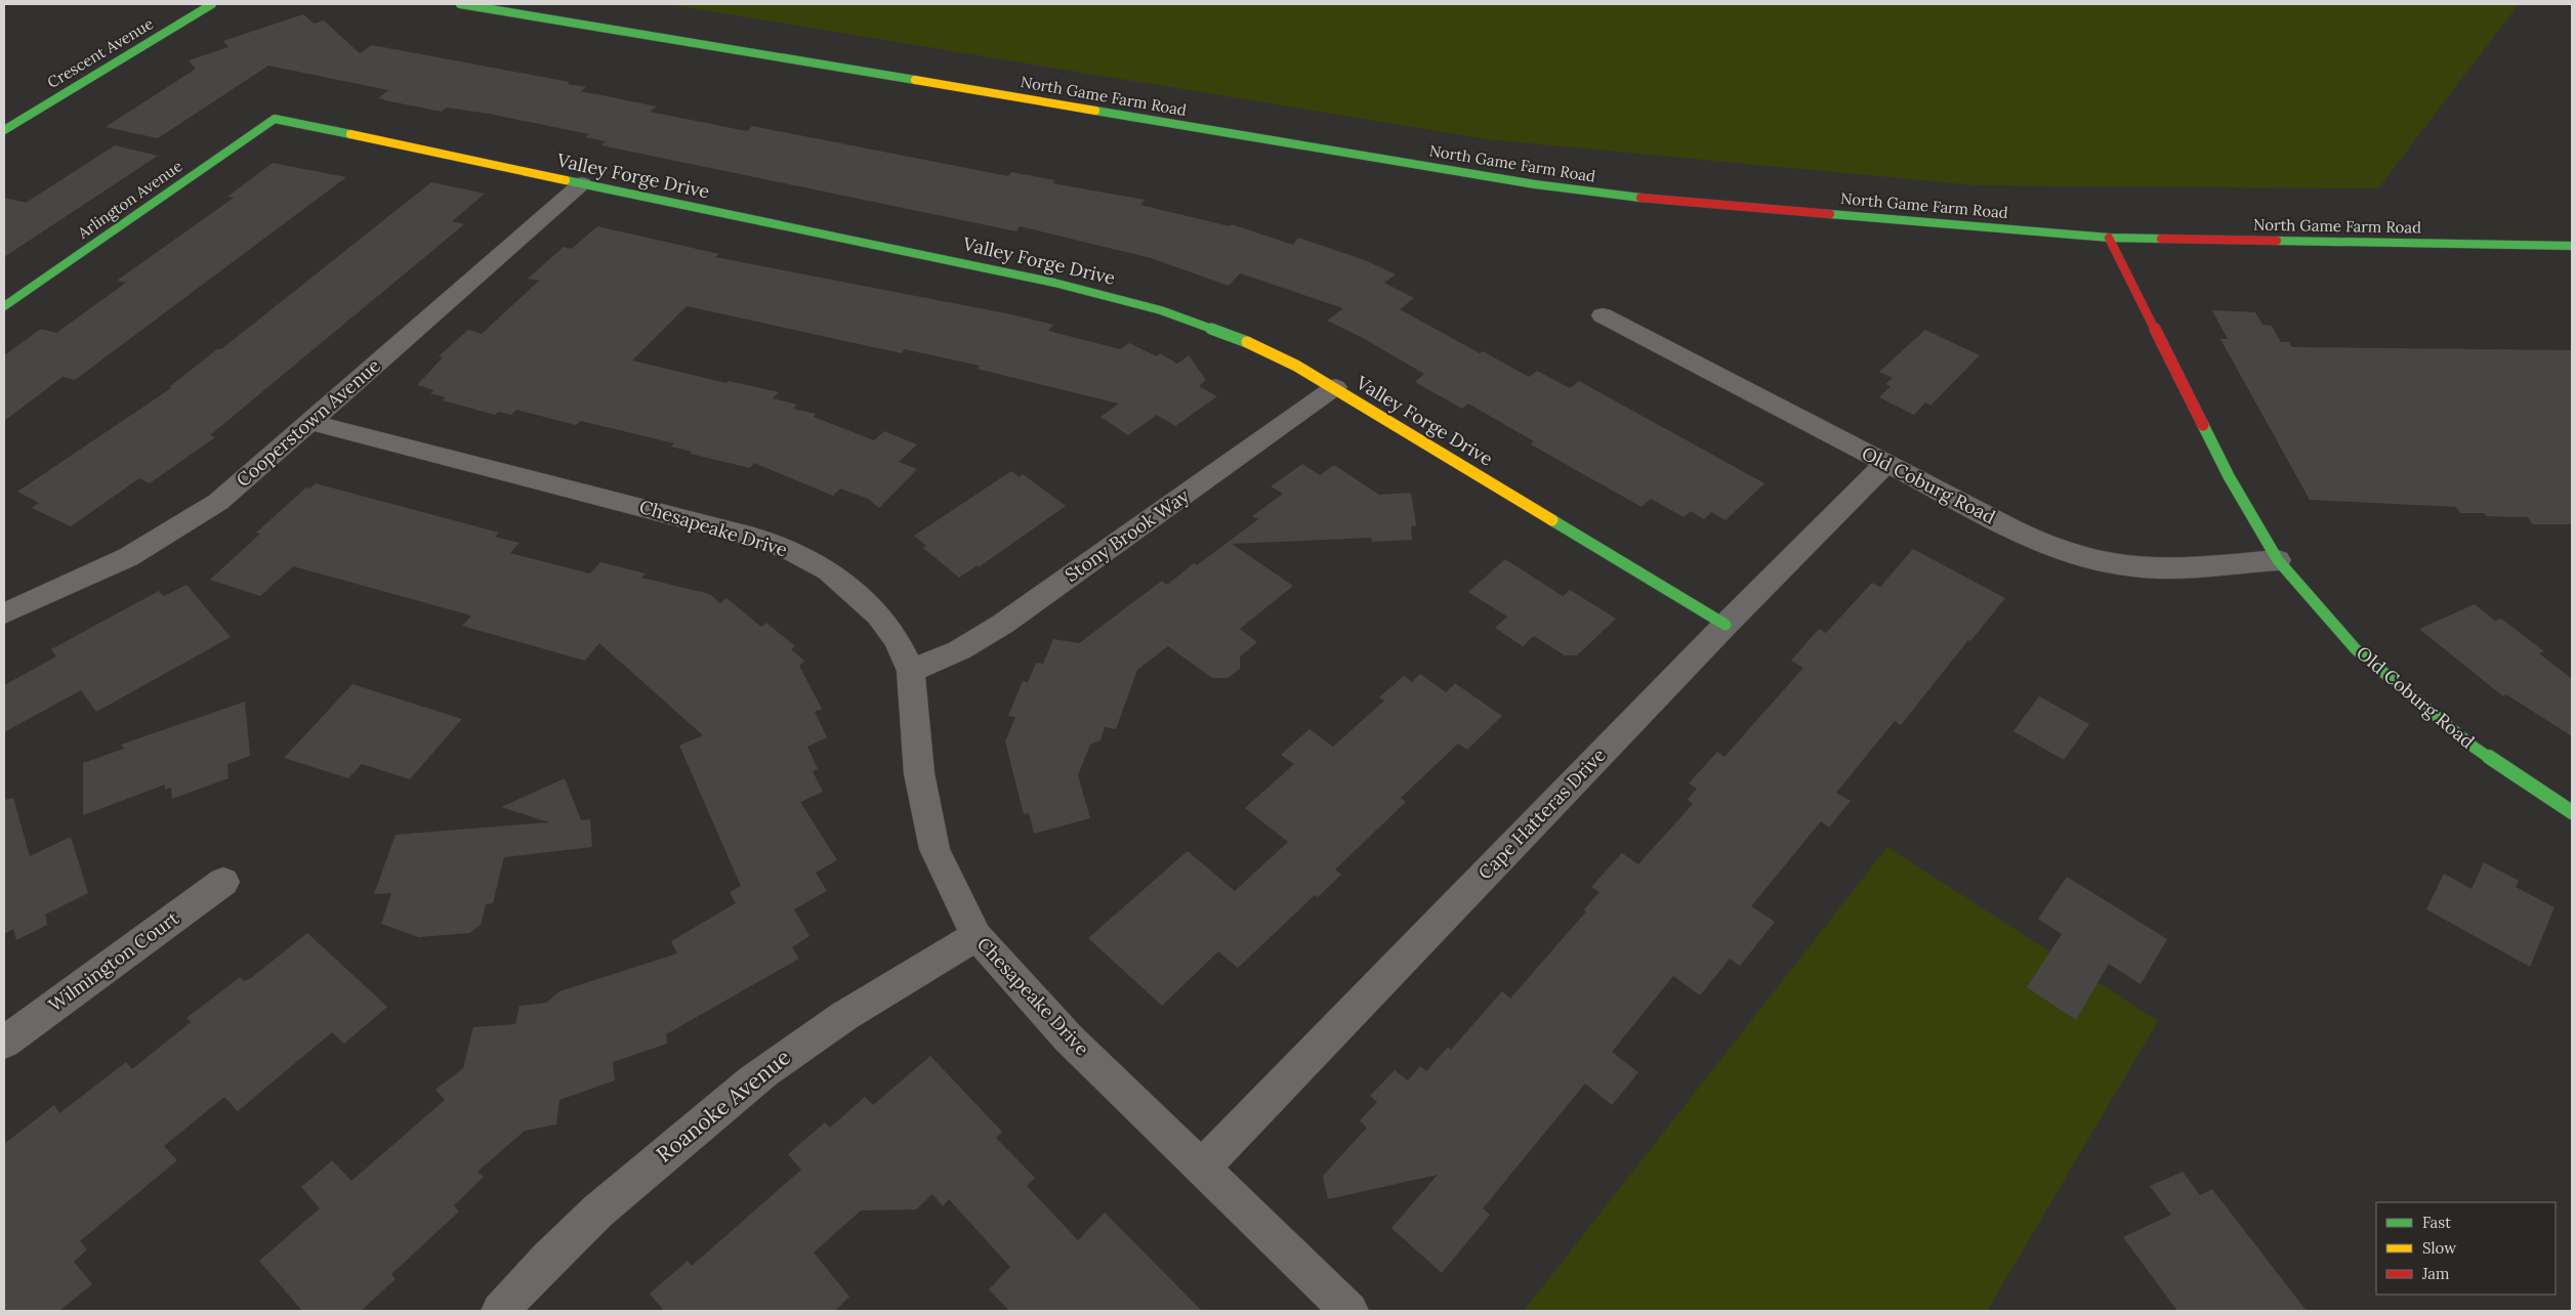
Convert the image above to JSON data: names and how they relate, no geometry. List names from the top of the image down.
{
  "streets": {
    "street": [
      "Crescent Avenue",
      "North Game Farm Road",
      "Valley Forge Drive",
      "Arlington Avenue",
      "Cooperstown Avenue",
      "Old Coburg Road",
      "Chesapeake Drive",
      "Stony Brook Way",
      "Cape Hatteras Drive",
      "Wilmington Court",
      "Roanoke Avenue"
    ]
  },
  "crossings": [
    ["North Game Farm Road", "Old Coburg Road"],
    ["Valley Forge Drive", "Arlington Avenue"],
    ["Valley Forge Drive", "Cooperstown Avenue"],
    ["Valley Forge Drive", "Stony Brook Way"],
    ["Valley Forge Drive", "Cape Hatteras Drive"],
    ["Cooperstown Avenue", "Chesapeake Drive"],
    ["Old Coburg Road", "Cape Hatteras Drive"],
    ["Chesapeake Drive", "Stony Brook Way"],
    ["Chesapeake Drive", "Cape Hatteras Drive"],
    ["Chesapeake Drive", "Roanoke Avenue"]
  ],
  "legend": ["Fast", "Slow", "Jam"]
}
